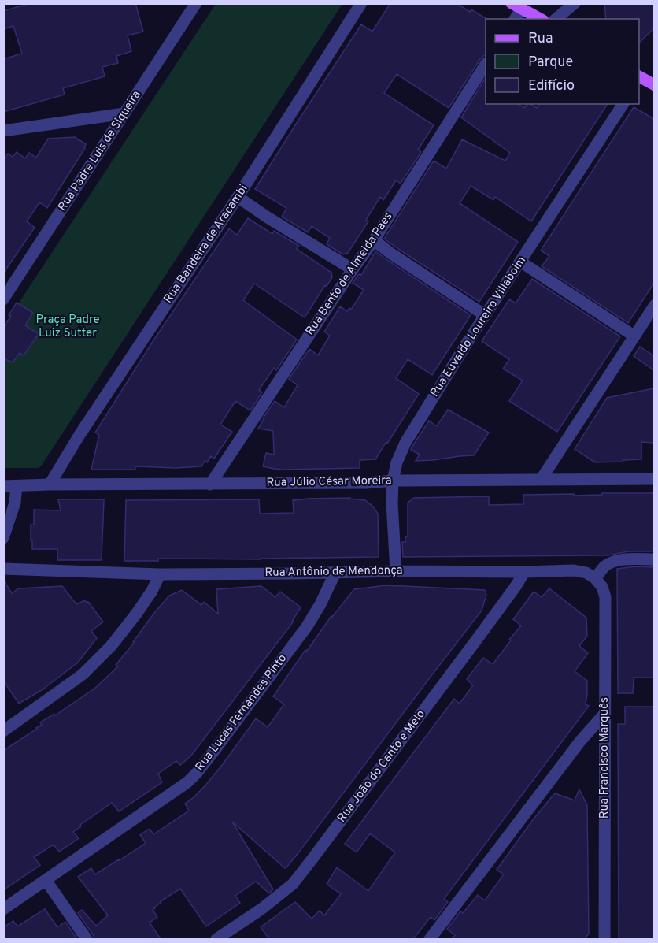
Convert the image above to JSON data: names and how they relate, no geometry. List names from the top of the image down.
{
  "streets": {
    "street": [
      "Rua Padre Luis de Siqueira",
      "Rua Bandeira de Aracambi",
      "Rua Bento de Almeida Paes",
      "Rua Euvaldo Loureiro Villaboim",
      "Rua Júlio César Moreira",
      "Rua Antônio de Mendonça",
      "Rua Lucas Fernandes Pinto",
      "Rua Francisco Marquês",
      "Rua João do Canto e Melo"
    ]
  },
  "crossings": [
    ["Rua Bandeira de Aracambi", "Rua Júlio César Moreira"],
    ["Rua Bento de Almeida Paes", "Rua Júlio César Moreira"],
    ["Rua Euvaldo Loureiro Villaboim", "Rua Júlio César Moreira"],
    ["Rua Euvaldo Loureiro Villaboim", "Rua Antônio de Mendonça"],
    ["Rua Antônio de Mendonça", "Rua Lucas Fernandes Pinto"],
    ["Rua Antônio de Mendonça", "Rua Francisco Marquês"],
    ["Rua Antônio de Mendonça", "Rua João do Canto e Melo"]
  ],
  "parks": ["Praça Padre Luiz Sutter"],
  "legend": ["Rua", "Parque", "Edifício"]
}
